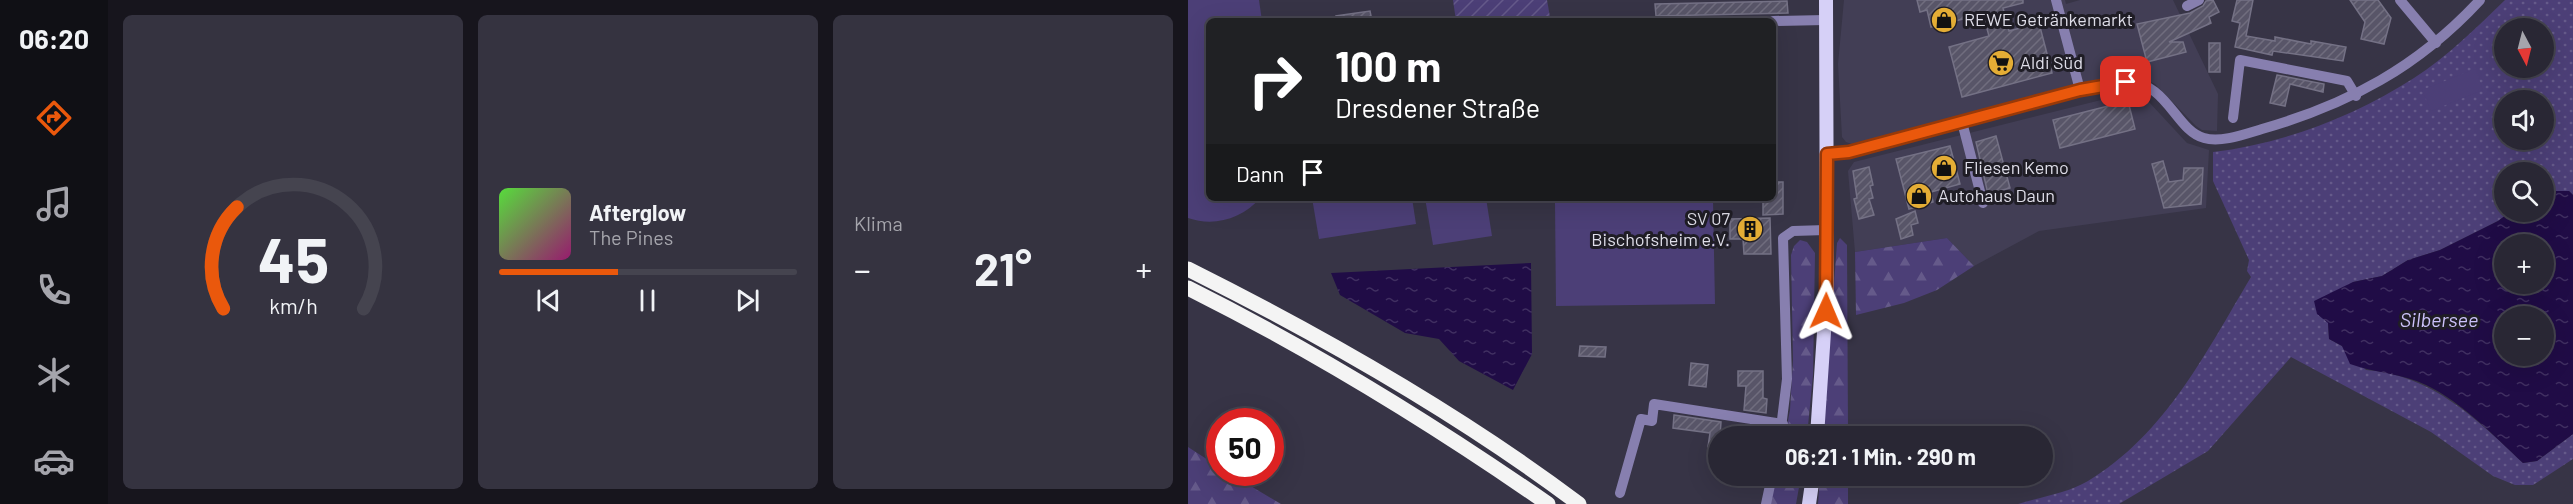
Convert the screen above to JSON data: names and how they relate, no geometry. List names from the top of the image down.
{
  "water": ["Silbersee"],
  "places": {
    "shop": ["REWE Getränkemarkt", "Fliesen Kemo", "Autohaus Daun"],
    "supermarket": ["Aldi Süd"],
    "building": ["SV 07 Bischofsheim e.V."]
  },
  "north": "bottom",
  "page": {
    "tabs": "06:20",
    "tile": "Klima",
    "map_buttons": ["+", "−"],
    "turn": ["100 m", "Dresdener Straße"],
    "then": "Dann",
    "song": ["Afterglow", "The Pines"],
    "heat": ["−", "21°", "+"],
    "limit": "50",
    "trip": "06:21 · 1 Min. · 290 m",
    "gauge": ["45", "km/h"]
  }
}
